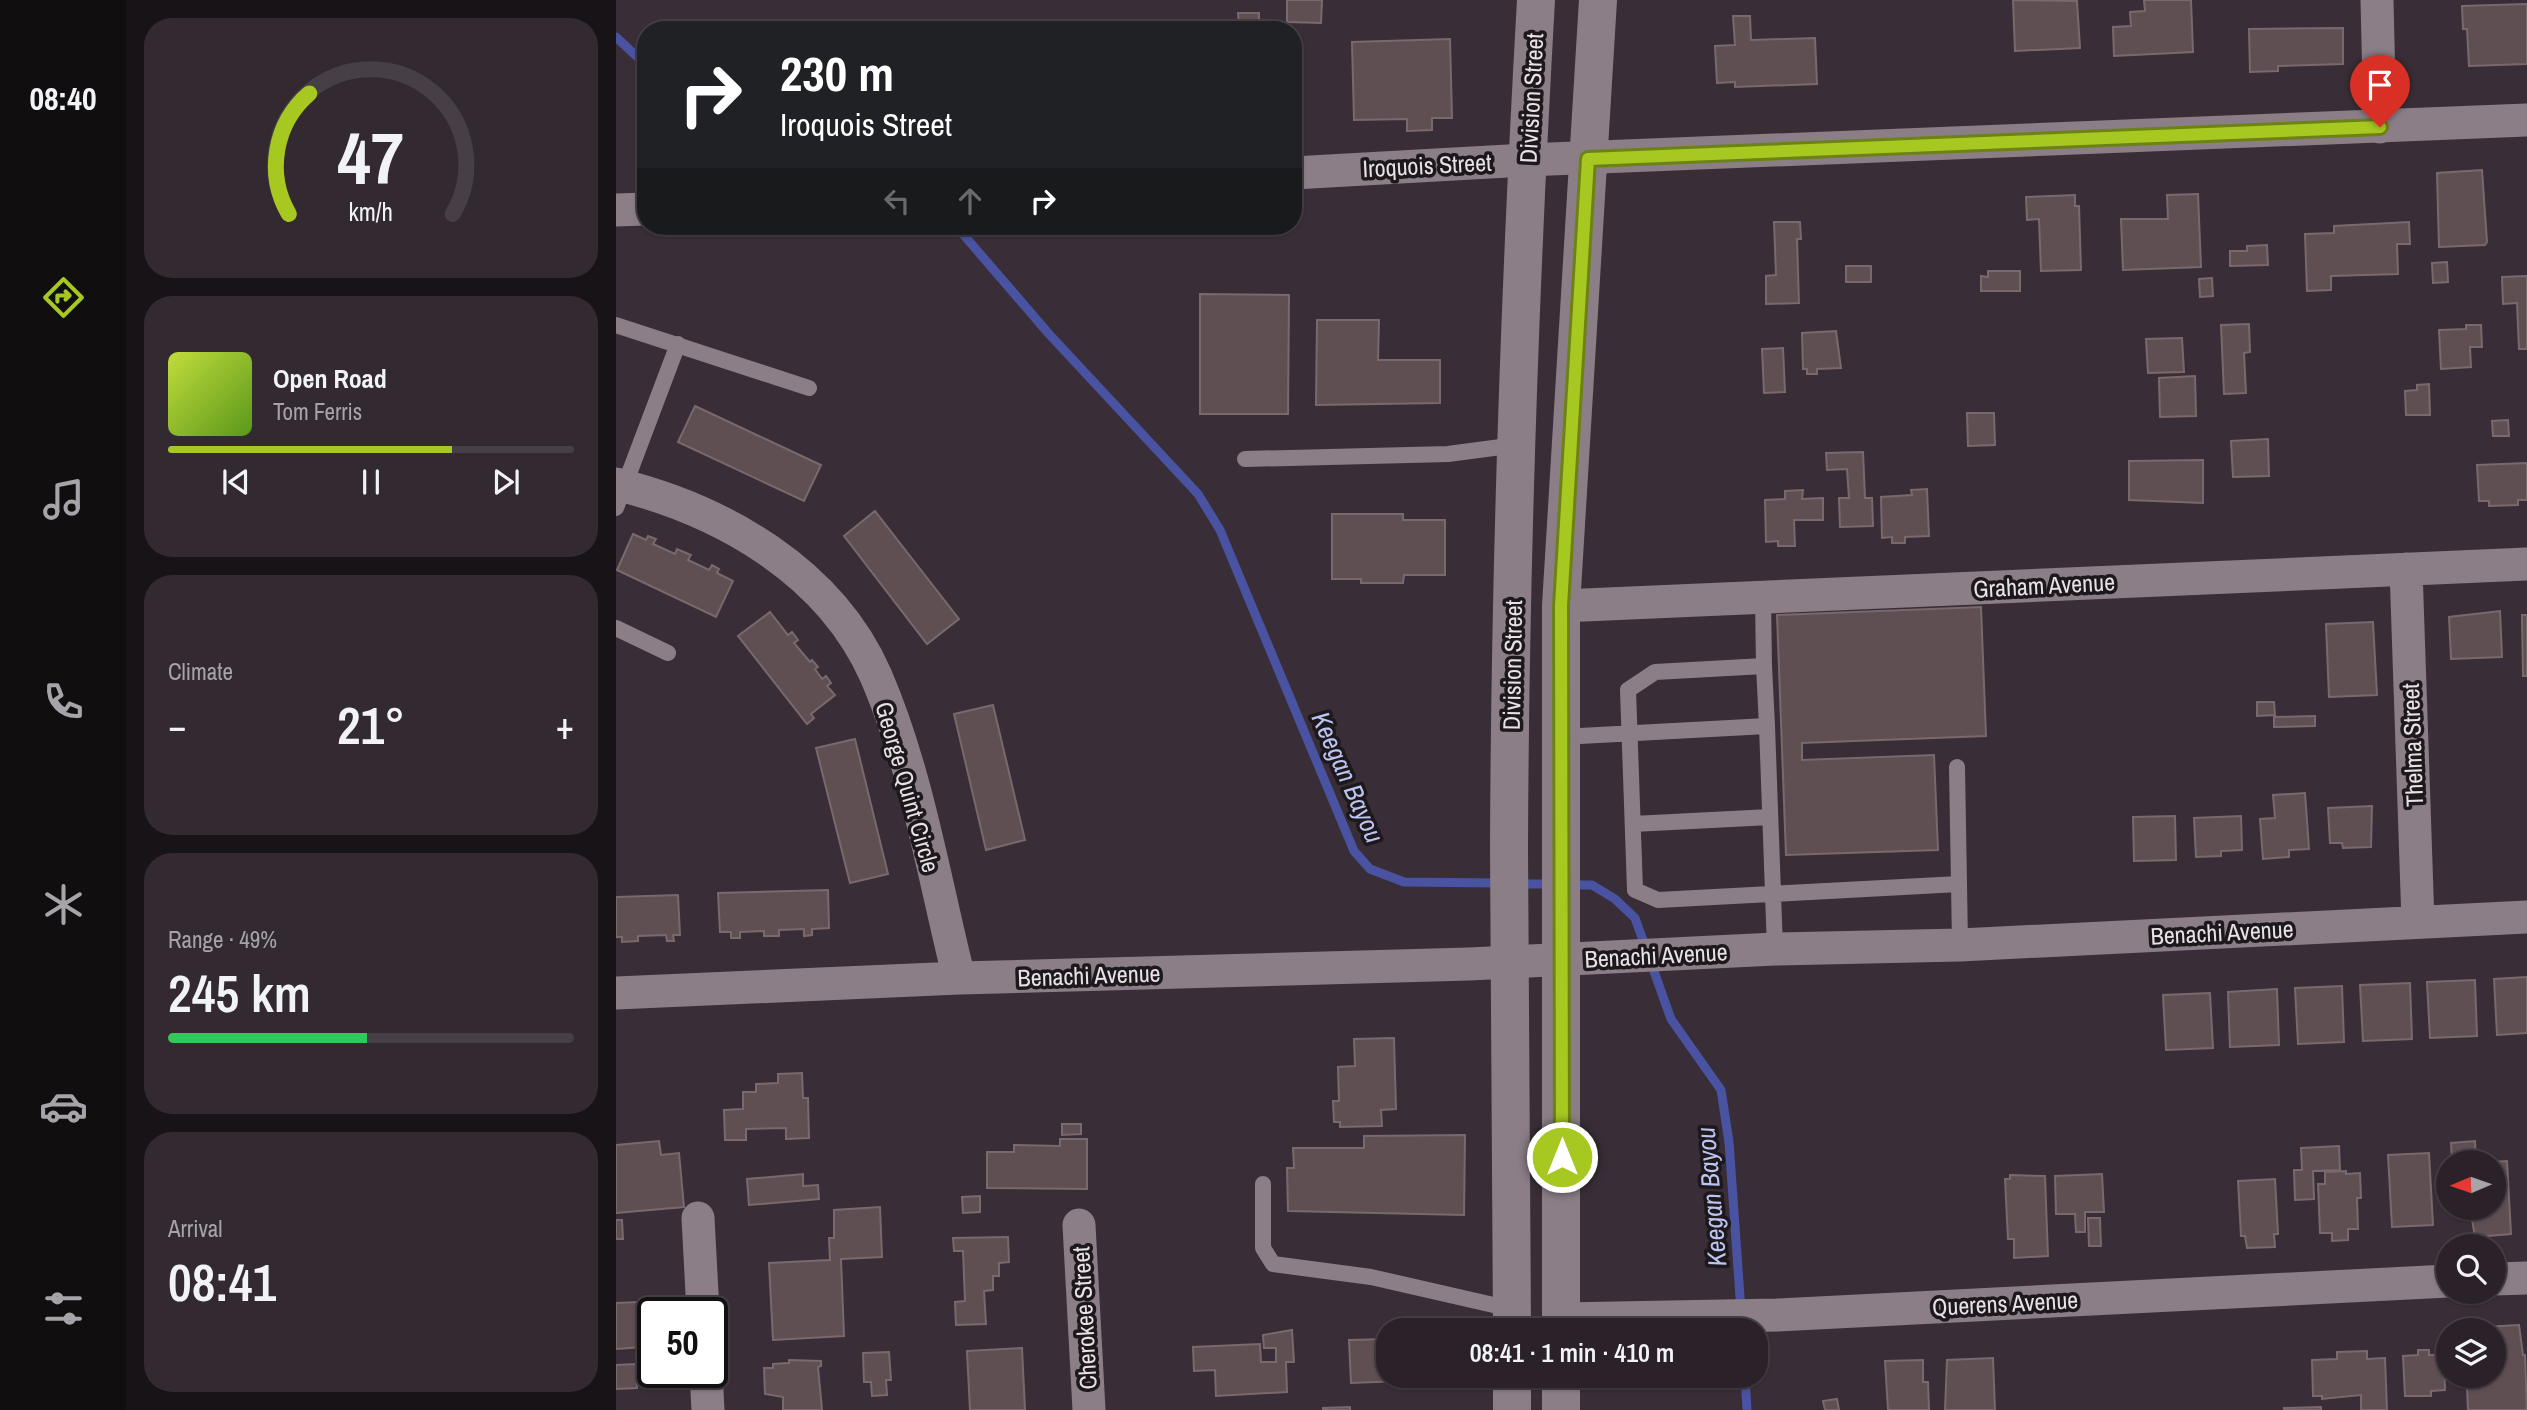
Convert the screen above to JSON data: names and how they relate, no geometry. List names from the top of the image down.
{
  "streets": {
    "main road": ["Division Street"],
    "street": [
      "Iroquois Street",
      "Graham Avenue",
      "Thelma Street",
      "George Quint Circle",
      "Benachi Avenue",
      "Querens Avenue",
      "Cherokee Street"
    ]
  },
  "crossings": [
    ["Division Street", "Iroquois Street"],
    ["Division Street", "Graham Avenue"],
    ["Division Street", "Benachi Avenue"],
    ["Graham Avenue", "Thelma Street"],
    ["Thelma Street", "Benachi Avenue"],
    ["George Quint Circle", "Benachi Avenue"]
  ],
  "water": ["Keegan Bayou"],
  "north": "left",
  "page": {
    "tabs": "08:40",
    "turn": ["230 m", "Iroquois Street"],
    "song": ["Open Road", "Tom Ferris"],
    "tile": [
      "Climate",
      ["Range · 49%", "245 km"],
      ["Arrival", "08:41"]
    ],
    "heat": ["−", "21°", "+"],
    "limit": "50",
    "trip": "08:41 · 1 min · 410 m",
    "gauge": ["47", "km/h"]
  }
}
